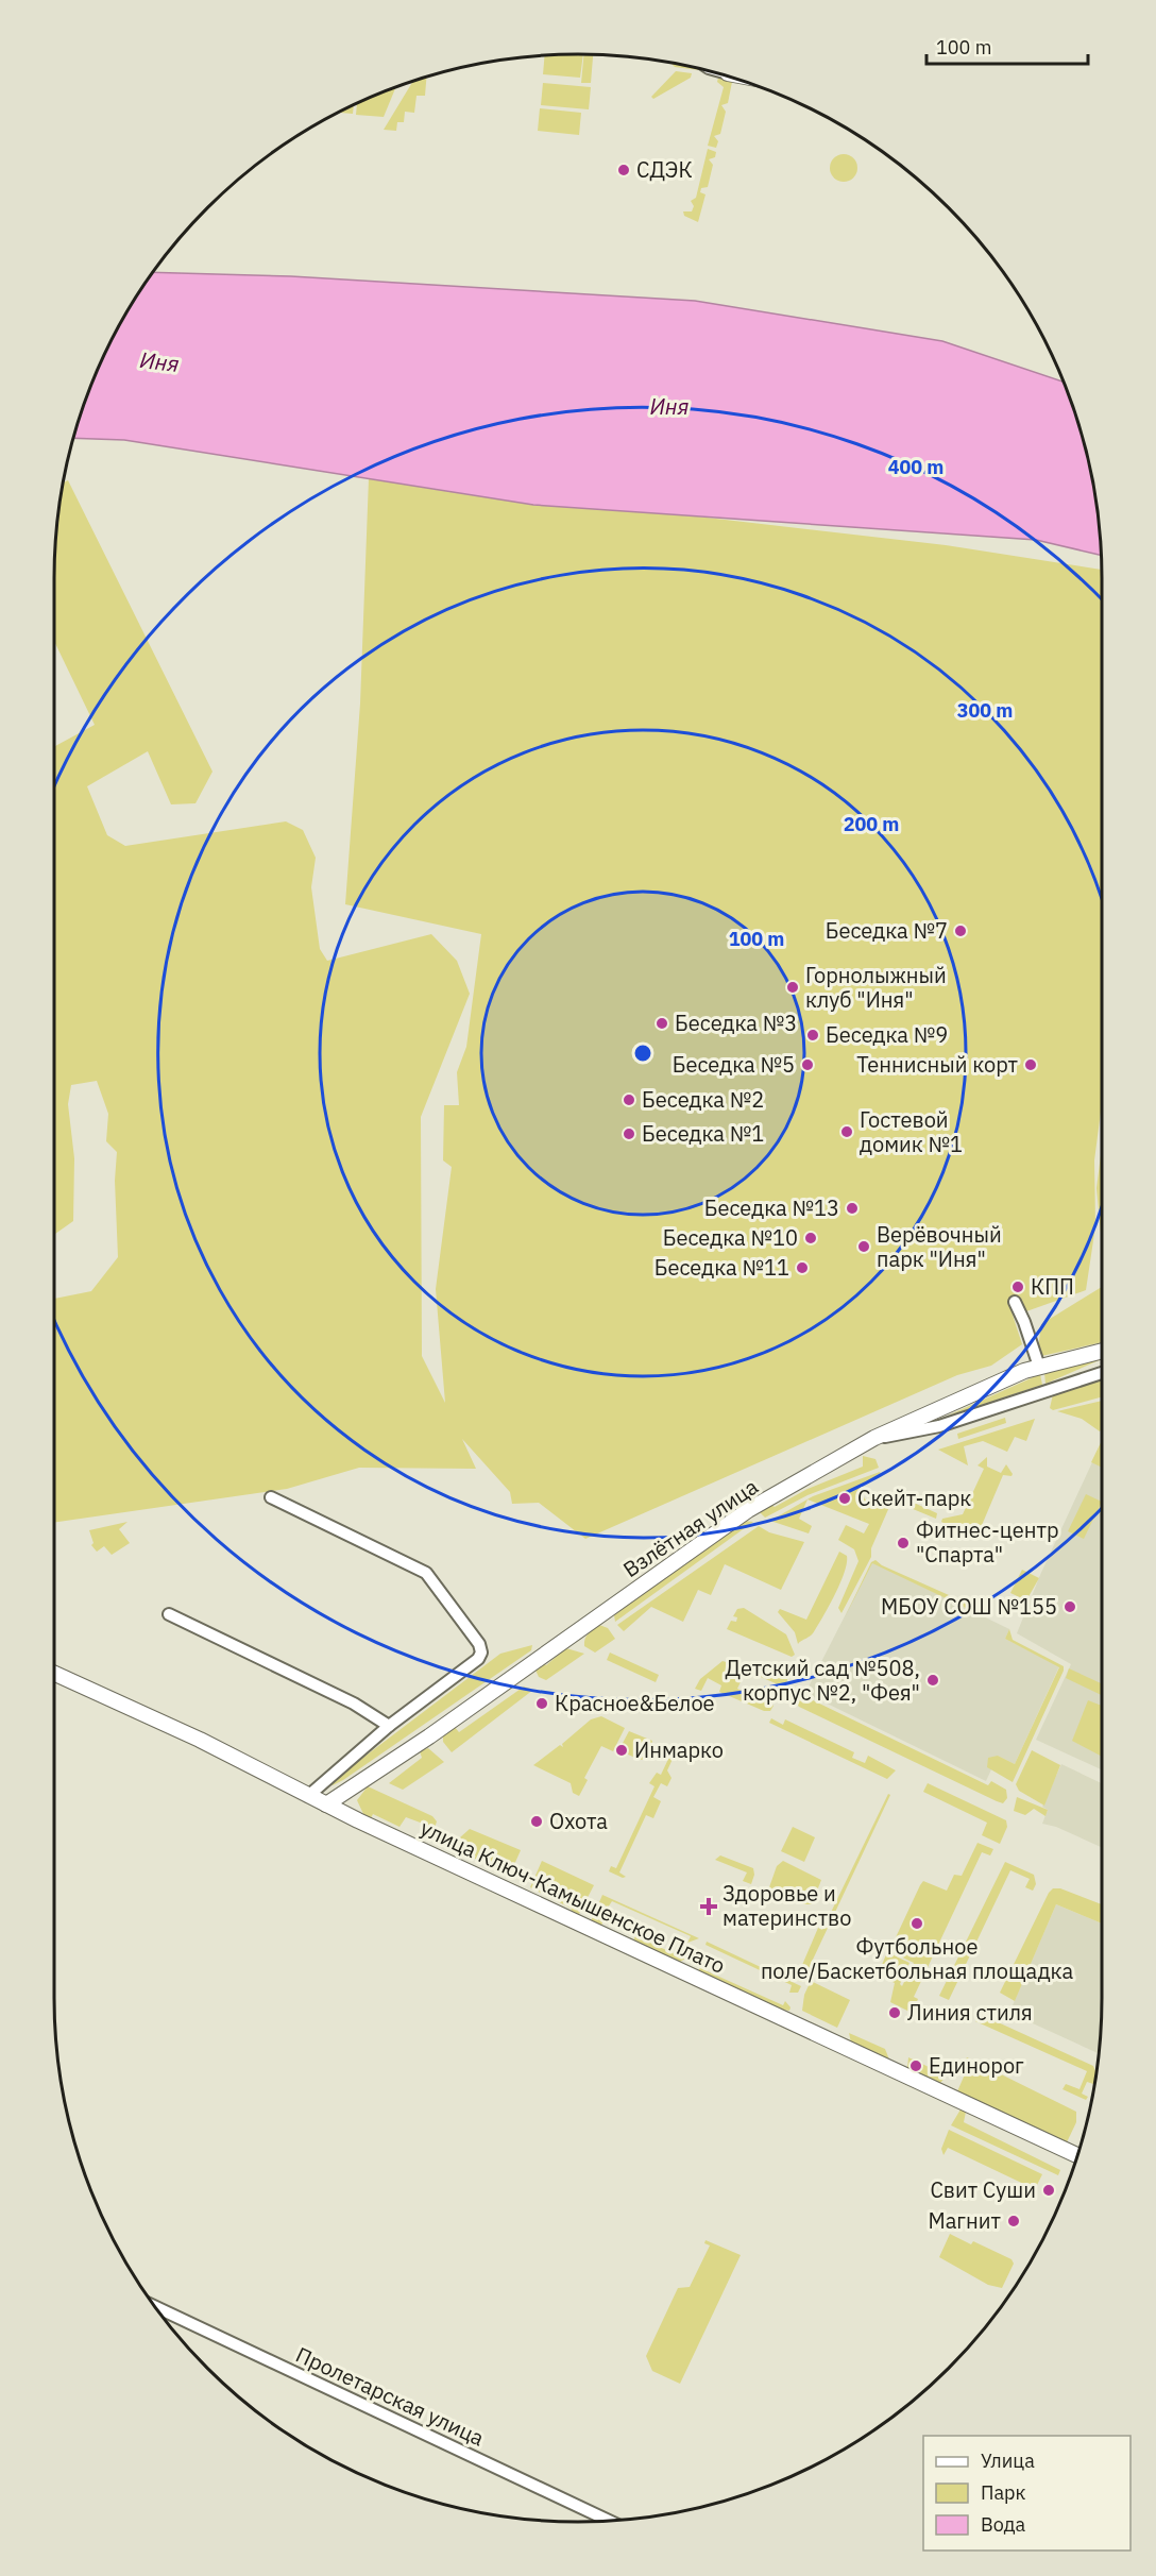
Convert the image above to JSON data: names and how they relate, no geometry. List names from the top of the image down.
{
  "streets": {
    "main road": ["Взлётная улица", "улица Ключ-Камышенское Плато"],
    "street": ["Пролетарская улица"]
  },
  "crossings": [
    ["Взлётная улица", "улица Ключ-Камышенское Плато"]
  ],
  "water": ["Иня"],
  "places": {
    "other": [
      "СДЭК",
      "Беседка №7",
      "Горнолыжный клуб \"Иня\"",
      "Беседка №3",
      "Беседка №9",
      "Беседка №5",
      "Теннисный корт",
      "Беседка №2",
      "Гостевой домик №1",
      "Беседка №1",
      "Беседка №13",
      "Беседка №10",
      "Верёвочный парк \"Иня\"",
      "Беседка №11",
      "КПП",
      "Скейт-парк",
      "Фитнес-центр \"Спарта\"",
      "МБОУ СОШ №155",
      "Детский сад №508, корпус №2, \"Фея\"",
      "Красное&Белое",
      "Инмарко",
      "Охота",
      "Футбольное поле/Баскетбольная площадка",
      "Линия стиля",
      "Единорог",
      "Свит Суши",
      "Магнит"
    ],
    "health": ["Здоровье и материнство"]
  },
  "legend": ["Улица", "Парк", "Вода"],
  "scale_bar": "100 m",
  "rings": [
    "400 m",
    "300 m",
    "200 m",
    "100 m"
  ]
}
